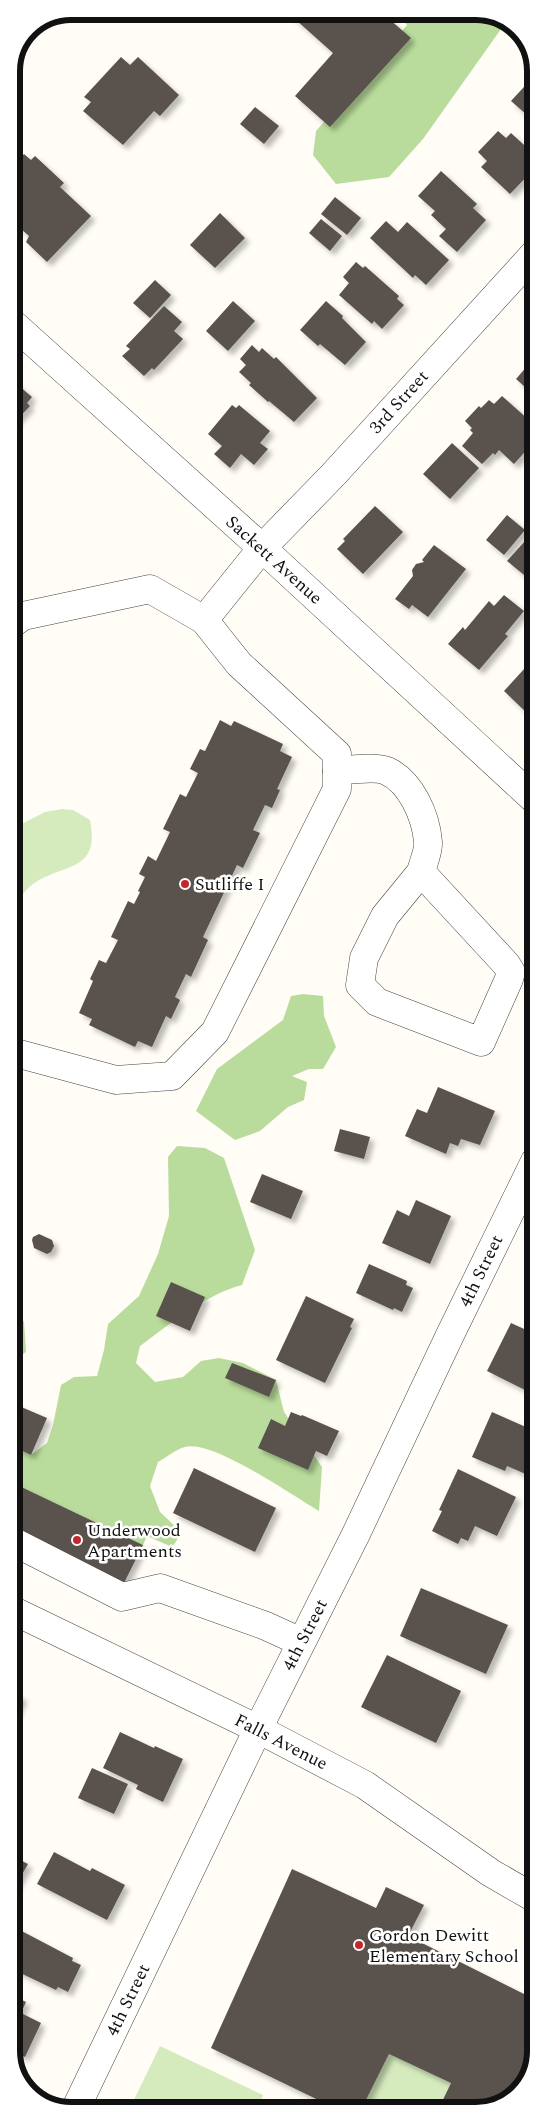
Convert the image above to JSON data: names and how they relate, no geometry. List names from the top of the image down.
{
  "streets": {
    "street": [
      "3rd Street",
      "Sackett Avenue",
      "4th Street",
      "Falls Avenue"
    ]
  },
  "crossings": [
    ["3rd Street", "Sackett Avenue"],
    ["4th Street", "Falls Avenue"]
  ],
  "places": ["Sutliffe I", "Underwood Apartments", "Gordon Dewitt Elementary School"]
}
